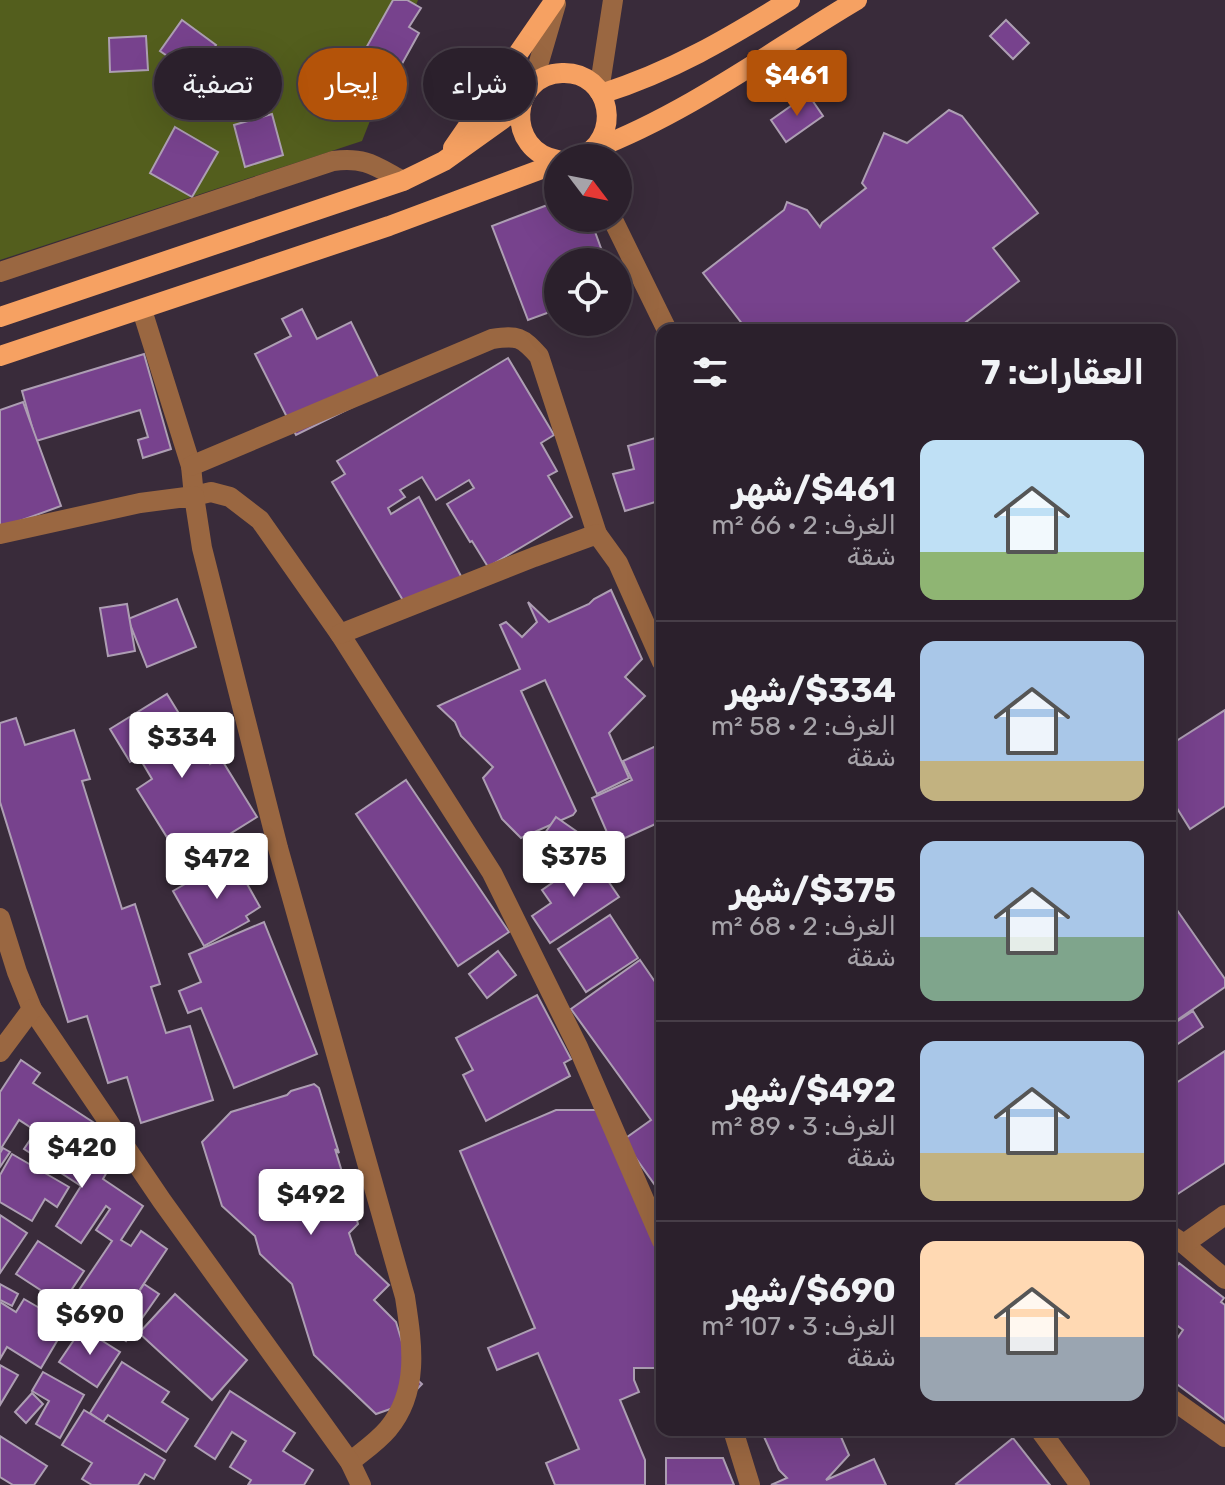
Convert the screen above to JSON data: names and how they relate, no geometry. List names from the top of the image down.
{
  "north": "bottom right",
  "page": {
    "chip": ["شراء", "إيجار", "تصفية"],
    "price": [
      "$461",
      "$334",
      "$375",
      "$472",
      "$420",
      "$492",
      "$690"
    ],
    "heading": "العقارات: 7",
    "list": [
      {
        "name": "$461/شهر",
        "note": "الغرف: 2 · 66 m² · شقة"
      },
      {
        "name": "$334/شهر",
        "note": "الغرف: 2 · 58 m² · شقة"
      },
      {
        "name": "$375/شهر",
        "note": "الغرف: 2 · 68 m² · شقة"
      },
      {
        "name": "$492/شهر",
        "note": "الغرف: 3 · 89 m² · شقة"
      },
      {
        "name": "$690/شهر",
        "note": "الغرف: 3 · 107 m² · شقة"
      }
    ]
  }
}
